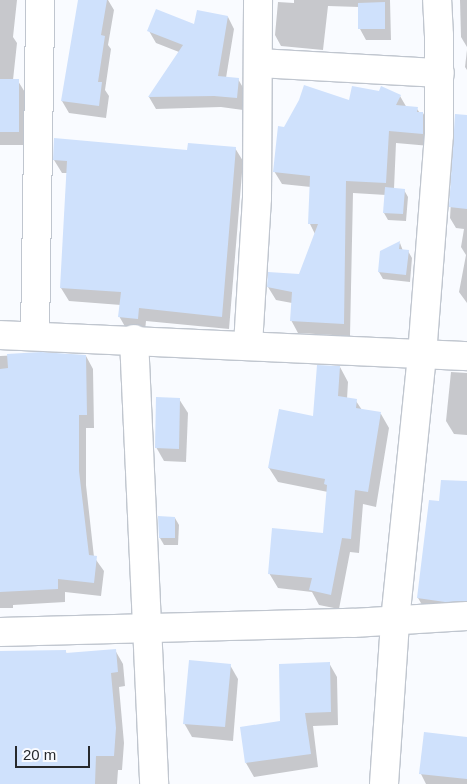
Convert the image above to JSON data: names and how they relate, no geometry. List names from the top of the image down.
{
  "scale_bar": "20 m"
}
